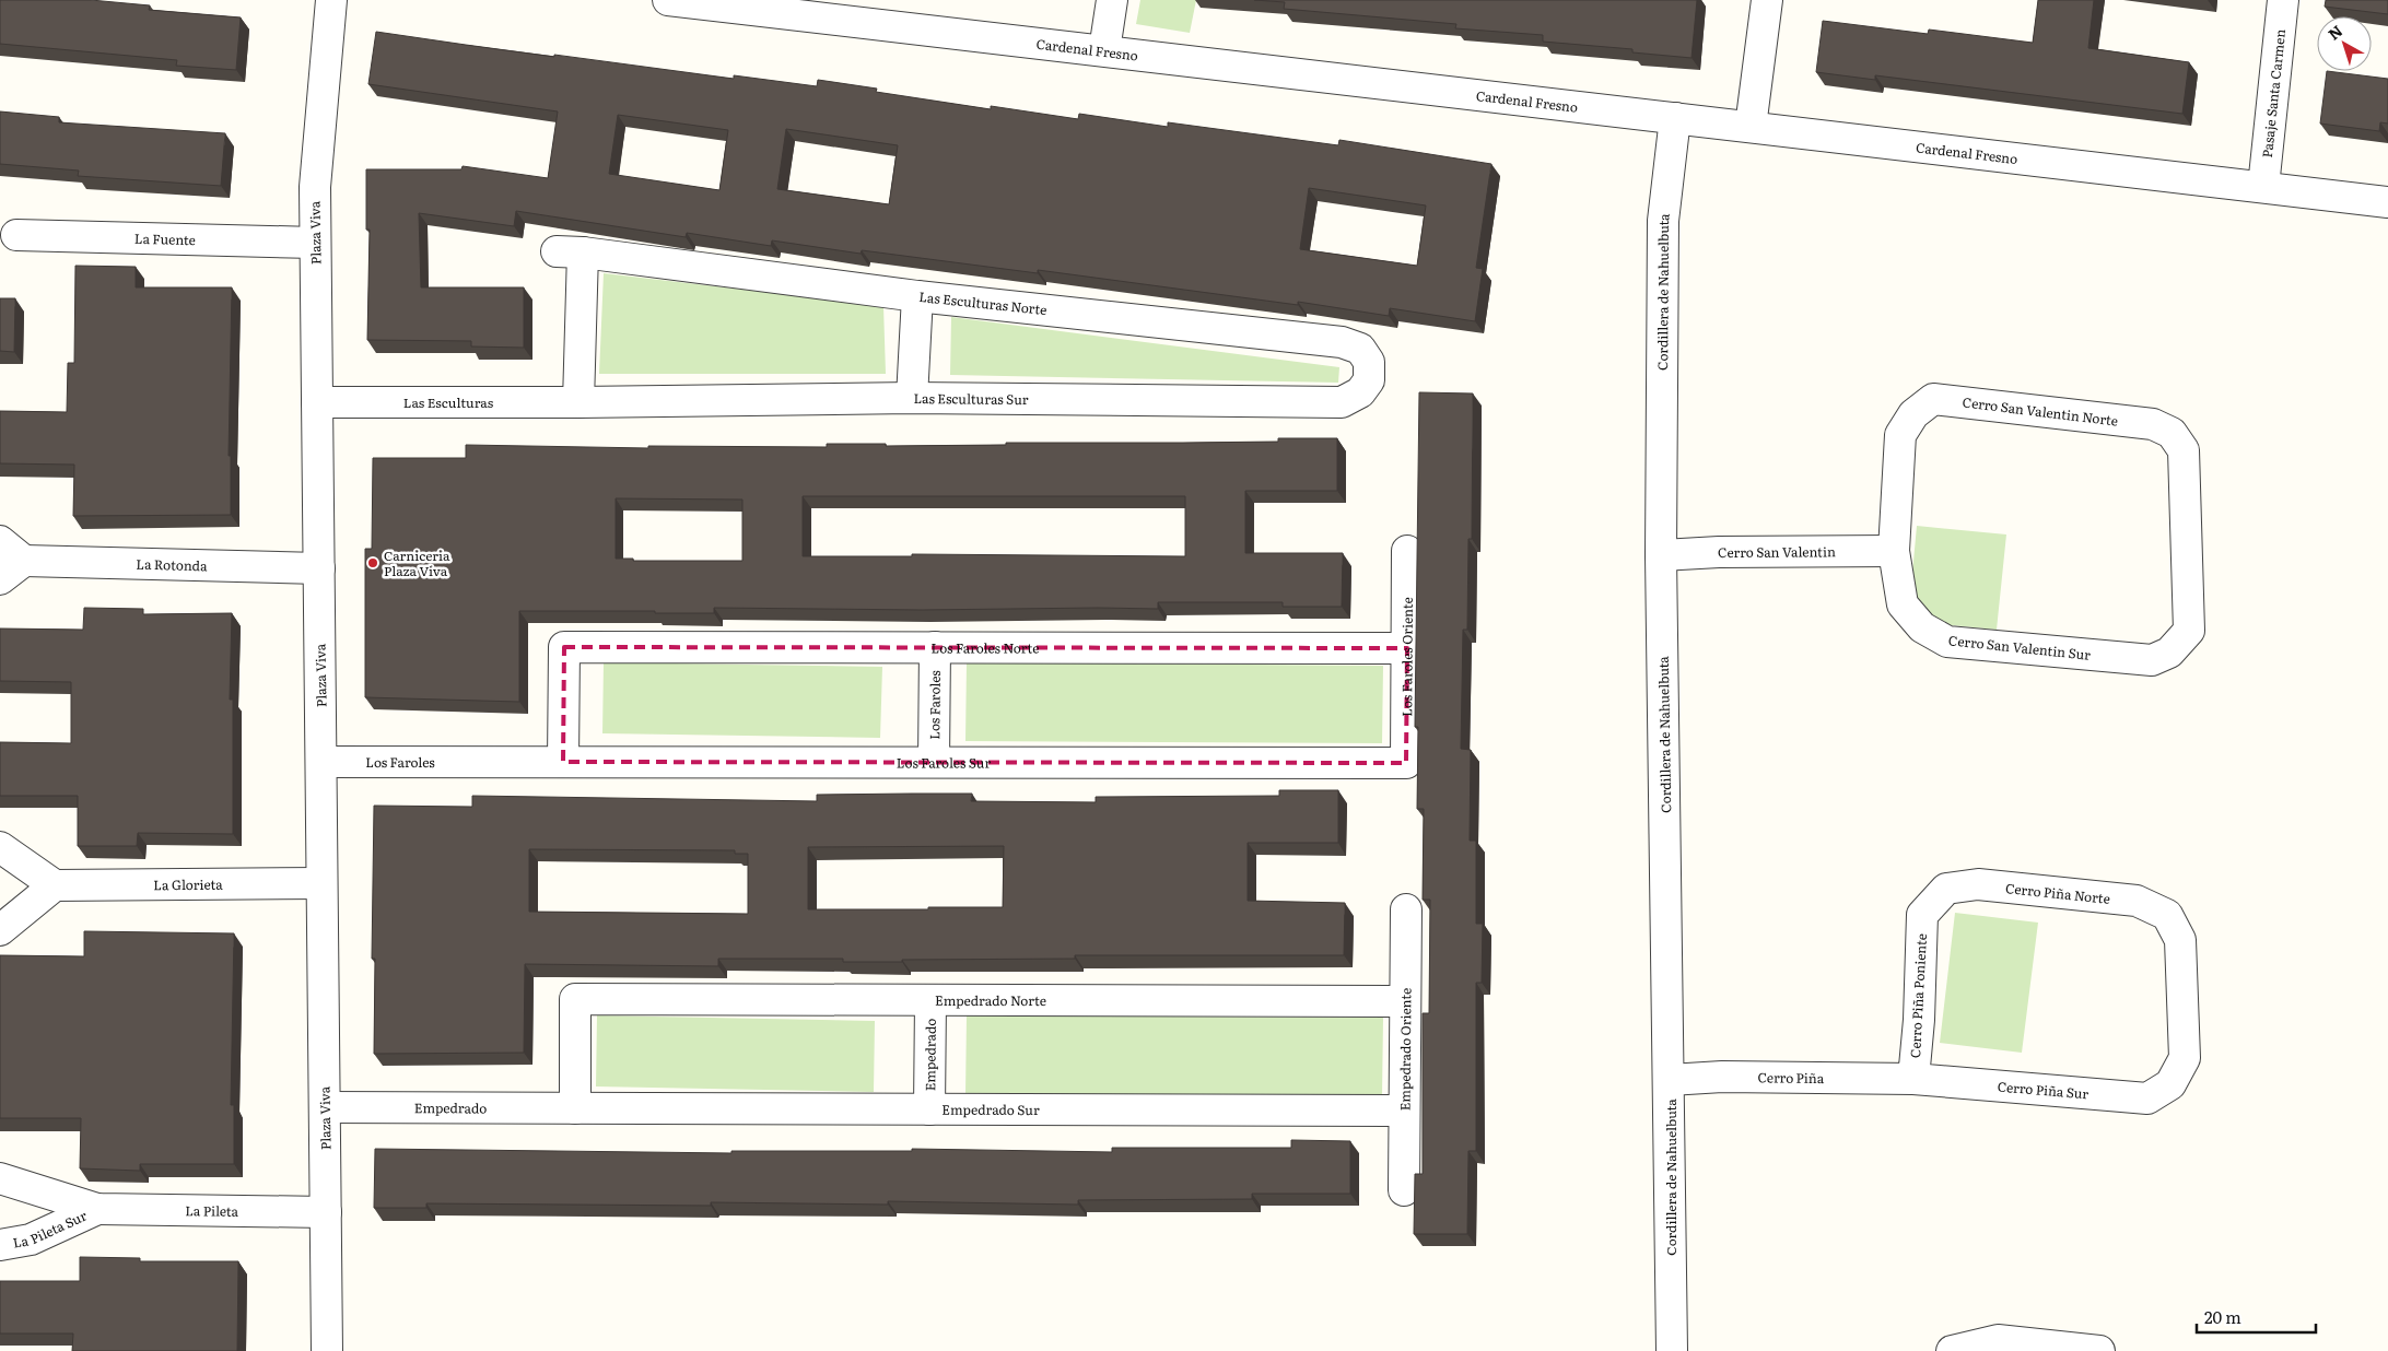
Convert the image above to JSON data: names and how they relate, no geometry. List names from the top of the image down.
{
  "streets": {
    "street": [
      "Cardenal Fresno",
      "Pasaje Santa Carmen",
      "Plaza Viva",
      "La Fuente",
      "Cordillera de Nahuelbuta",
      "Las Esculturas Norte",
      "Las Esculturas Sur",
      "Las Esculturas",
      "Cerro San Valentin Norte",
      "Cerro San Valentin",
      "La Rotonda",
      "Los Faroles Norte",
      "Cerro San Valentin Sur",
      "Los Faroles Oriente",
      "Los Faroles",
      "Los Faroles Sur",
      "La Glorieta",
      "Cerro Piña Norte",
      "Cerro Piña Poniente",
      "Empedrado Norte",
      "Empedrado Oriente",
      "Empedrado",
      "Cerro Piña",
      "Cerro Piña Sur",
      "Empedrado Sur",
      "La Pileta",
      "La Pileta Sur"
    ]
  },
  "crossings": [
    ["Cardenal Fresno", "Pasaje Santa Carmen"],
    ["Cardenal Fresno", "Cordillera de Nahuelbuta"],
    ["Plaza Viva", "La Fuente"],
    ["Plaza Viva", "Las Esculturas"],
    ["Plaza Viva", "La Rotonda"],
    ["Plaza Viva", "Los Faroles"],
    ["Plaza Viva", "La Glorieta"],
    ["Plaza Viva", "Empedrado"],
    ["Plaza Viva", "La Pileta"],
    ["Cordillera de Nahuelbuta", "Cerro San Valentin"],
    ["Cordillera de Nahuelbuta", "Cerro Piña"],
    ["Las Esculturas Norte", "Las Esculturas Sur"],
    ["Las Esculturas Norte", "Las Esculturas"],
    ["Las Esculturas Sur", "Las Esculturas"],
    ["Cerro San Valentin Norte", "Cerro San Valentin Sur"],
    ["Cerro San Valentin", "Cerro San Valentin Sur"],
    ["Los Faroles Norte", "Los Faroles Oriente"],
    ["Los Faroles Norte", "Los Faroles"],
    ["Los Faroles Norte", "Los Faroles Sur"],
    ["Los Faroles Oriente", "Los Faroles Sur"],
    ["Los Faroles", "Los Faroles Sur"],
    ["Cerro Piña Norte", "Cerro Piña Poniente"],
    ["Cerro Piña Norte", "Cerro Piña Sur"],
    ["Cerro Piña Poniente", "Cerro Piña"],
    ["Cerro Piña Poniente", "Cerro Piña Sur"],
    ["Empedrado Norte", "Empedrado Oriente"],
    ["Empedrado Norte", "Empedrado"],
    ["Empedrado Norte", "Empedrado Sur"],
    ["Empedrado Oriente", "Empedrado Sur"],
    ["Empedrado", "Empedrado Sur"],
    ["Cerro Piña", "Cerro Piña Sur"],
    ["La Pileta", "La Pileta Sur"]
  ],
  "places": ["Carniceria Plaza Viva"],
  "scale_bar": "20 m",
  "north": "top left"
}
